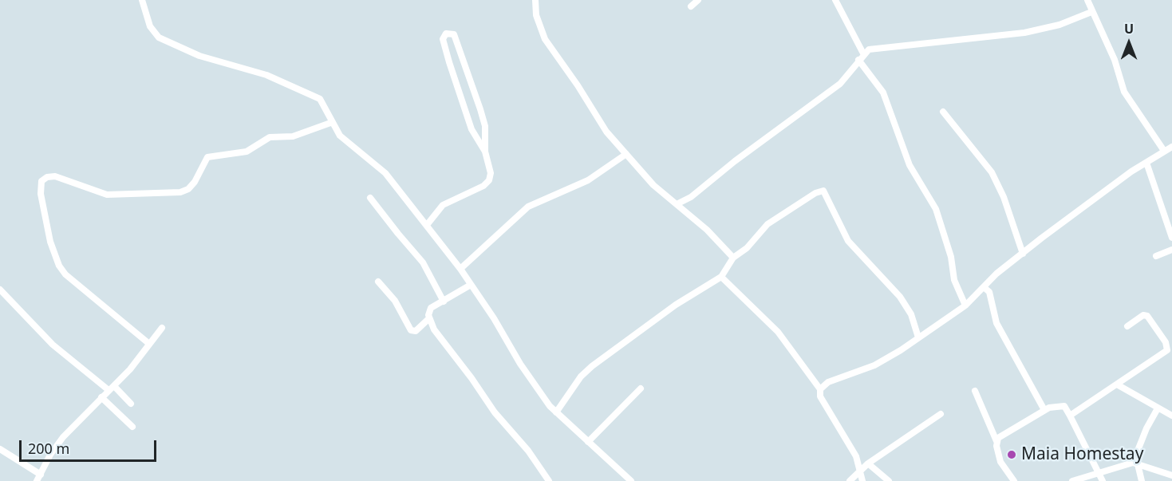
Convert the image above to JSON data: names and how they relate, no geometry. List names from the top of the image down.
{
  "places": ["Maia Homestay"],
  "scale_bar": "200 m",
  "north": "top"
}
